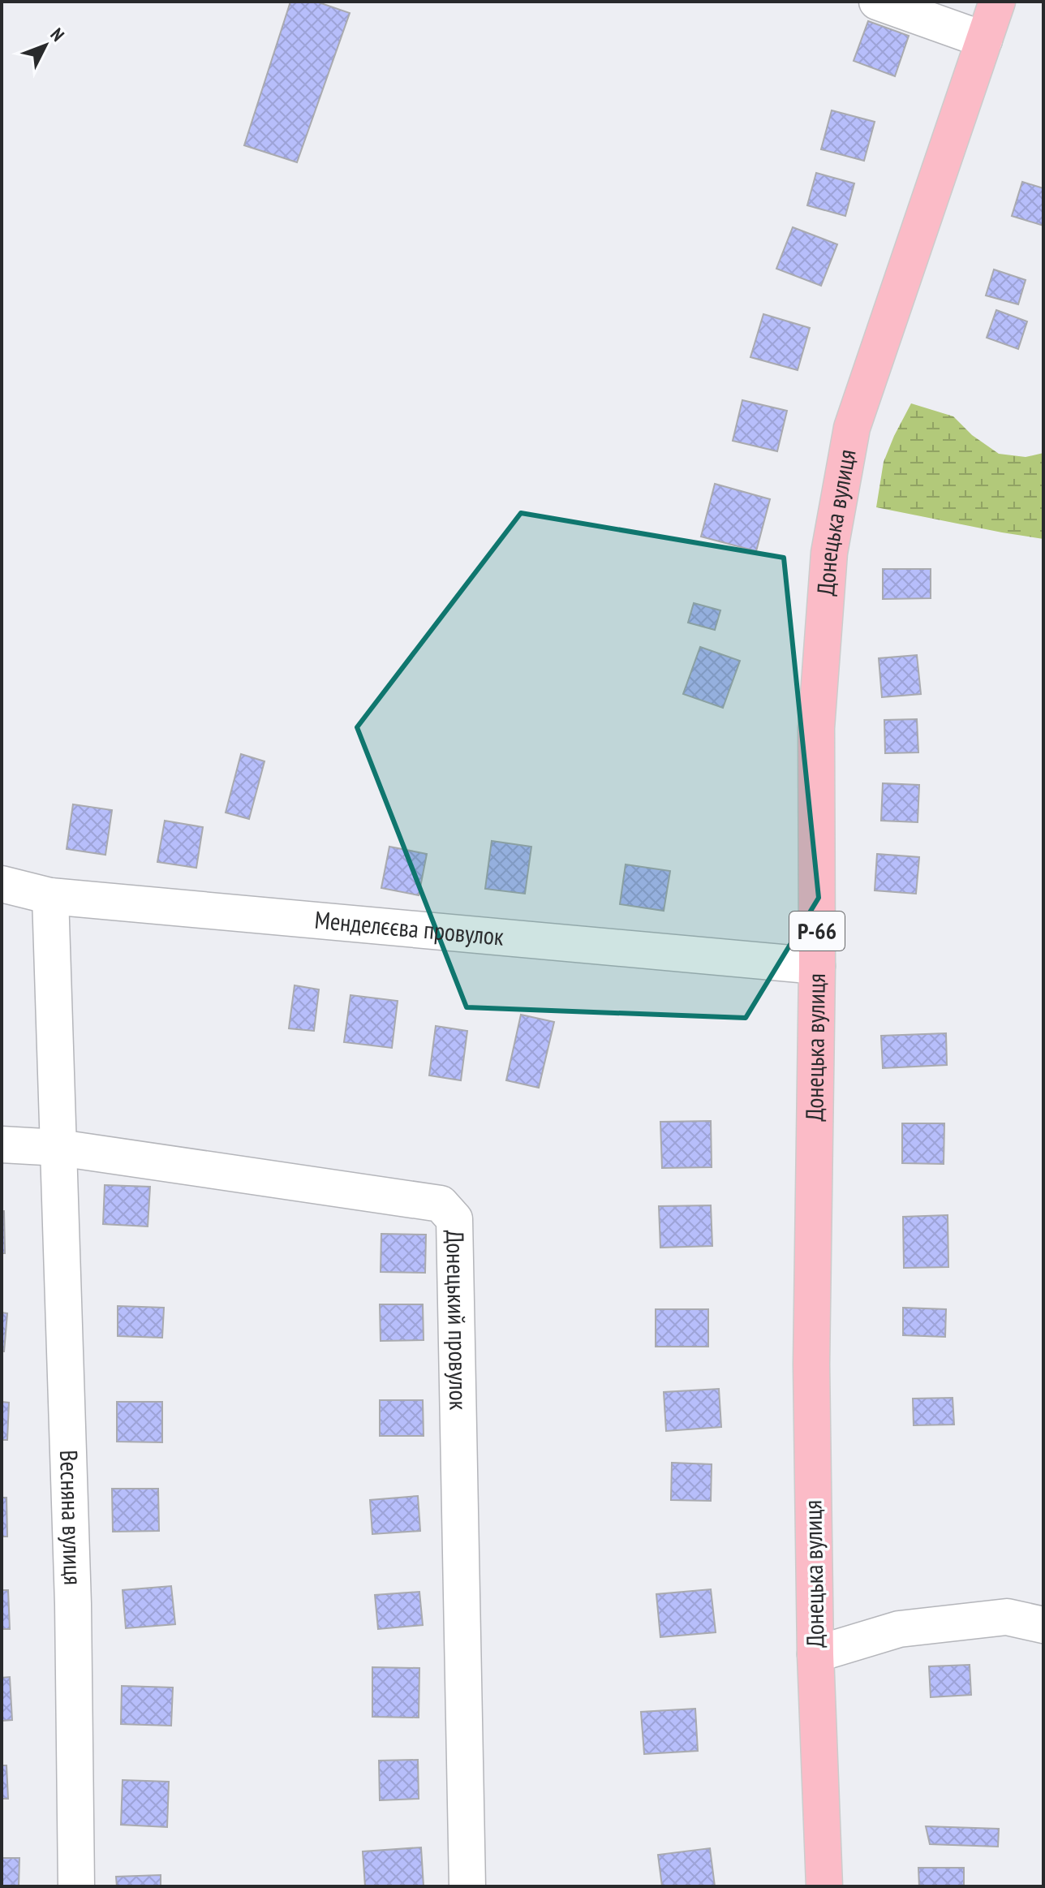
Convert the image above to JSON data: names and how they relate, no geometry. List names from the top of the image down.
{
  "streets": {
    "main road": ["Донецька вулиця", "Р-66"],
    "street": ["Менделєєва провулок", "Донецький провулок", "Весняна вулиця"]
  },
  "crossings": [
    ["Донецька вулиця", "Менделєєва провулок"],
    ["Менделєєва провулок", "Весняна вулиця"],
    ["Донецький провулок", "Весняна вулиця"]
  ],
  "north": "top right"
}
